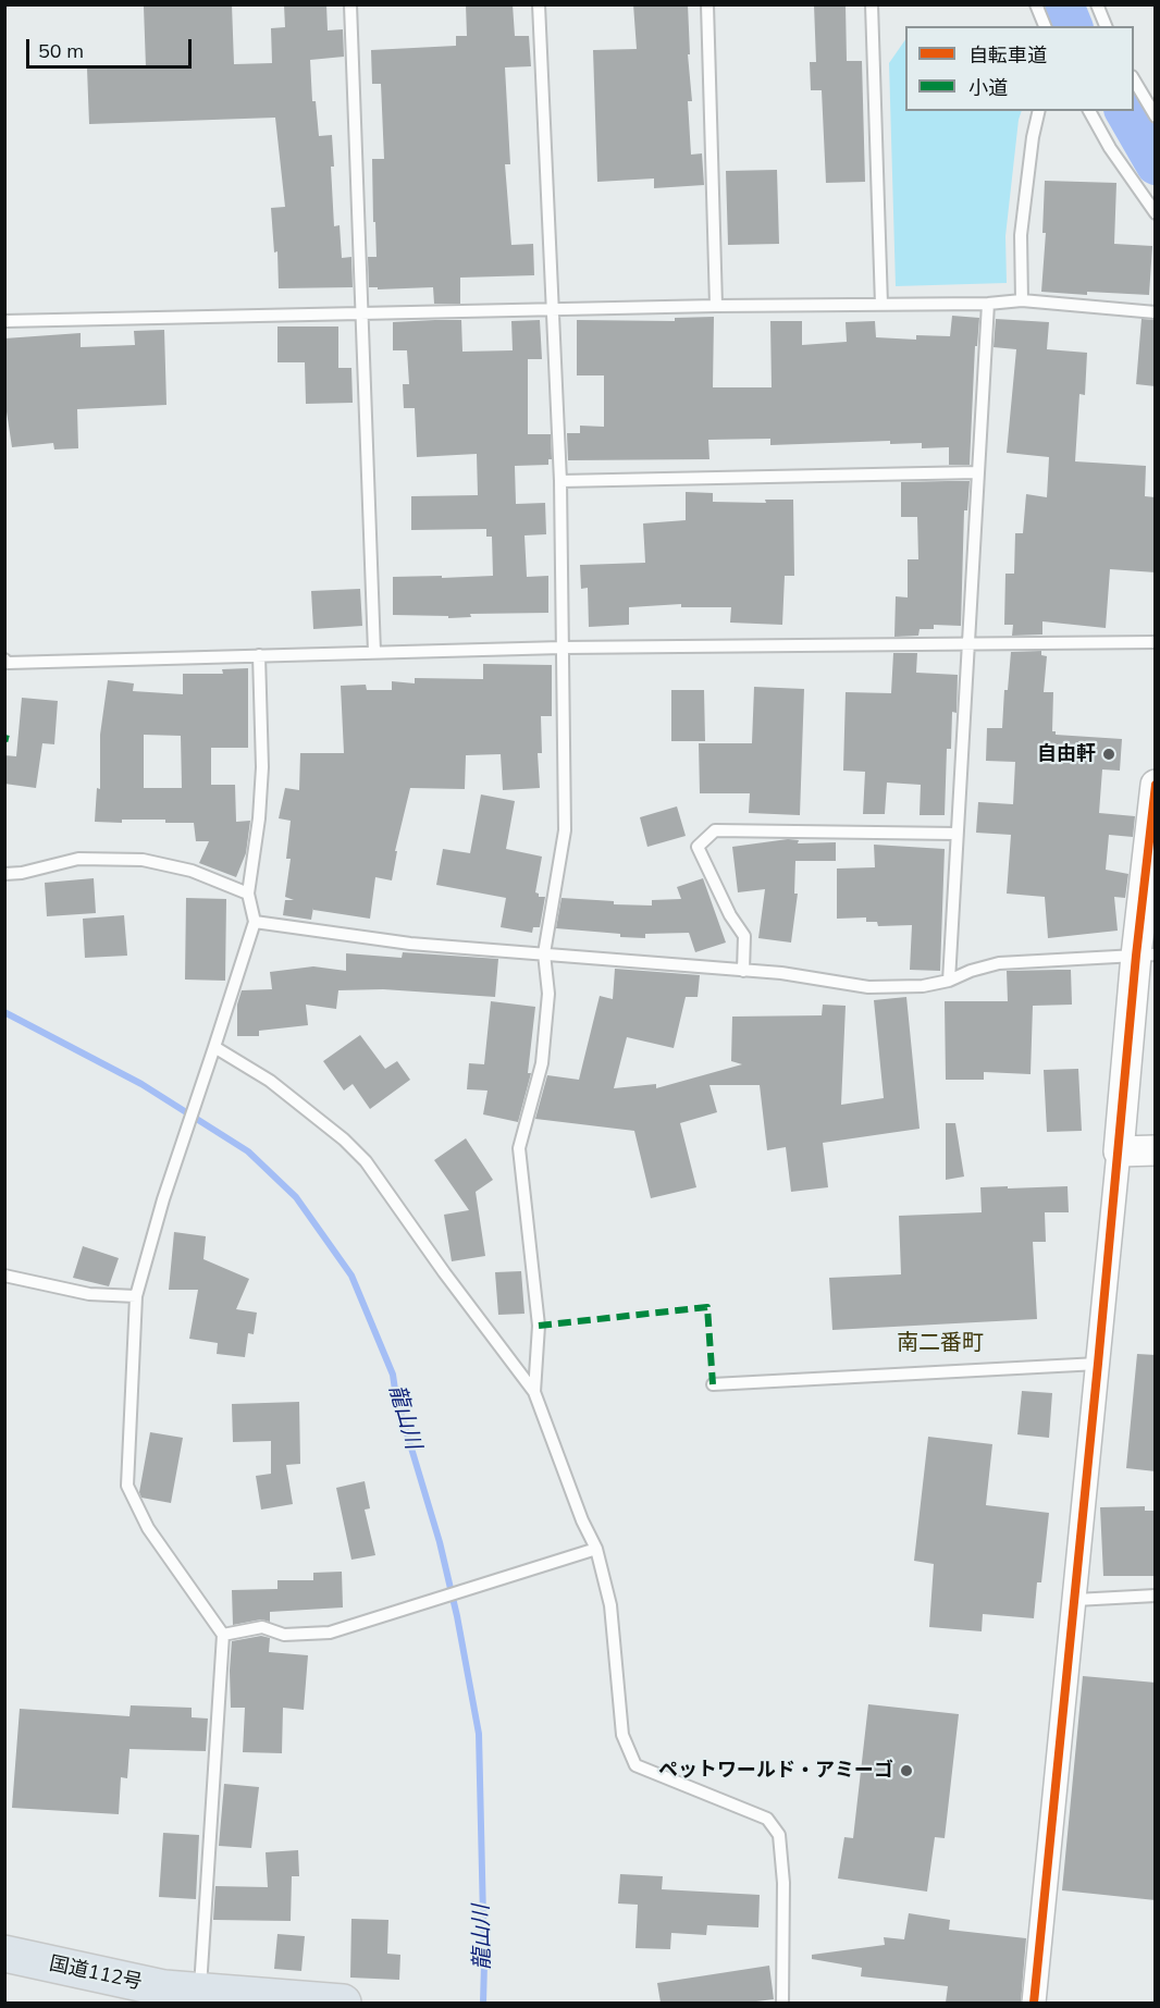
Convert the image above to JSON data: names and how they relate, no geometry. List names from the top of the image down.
{
  "streets": {
    "highway": ["国道112号"]
  },
  "districts": ["南二番町"],
  "water": ["龍山川"],
  "places": ["自由軒", "ペットワールド・アミーゴ"],
  "legend": ["自転車道", "小道"],
  "scale_bar": "50 m"
}
